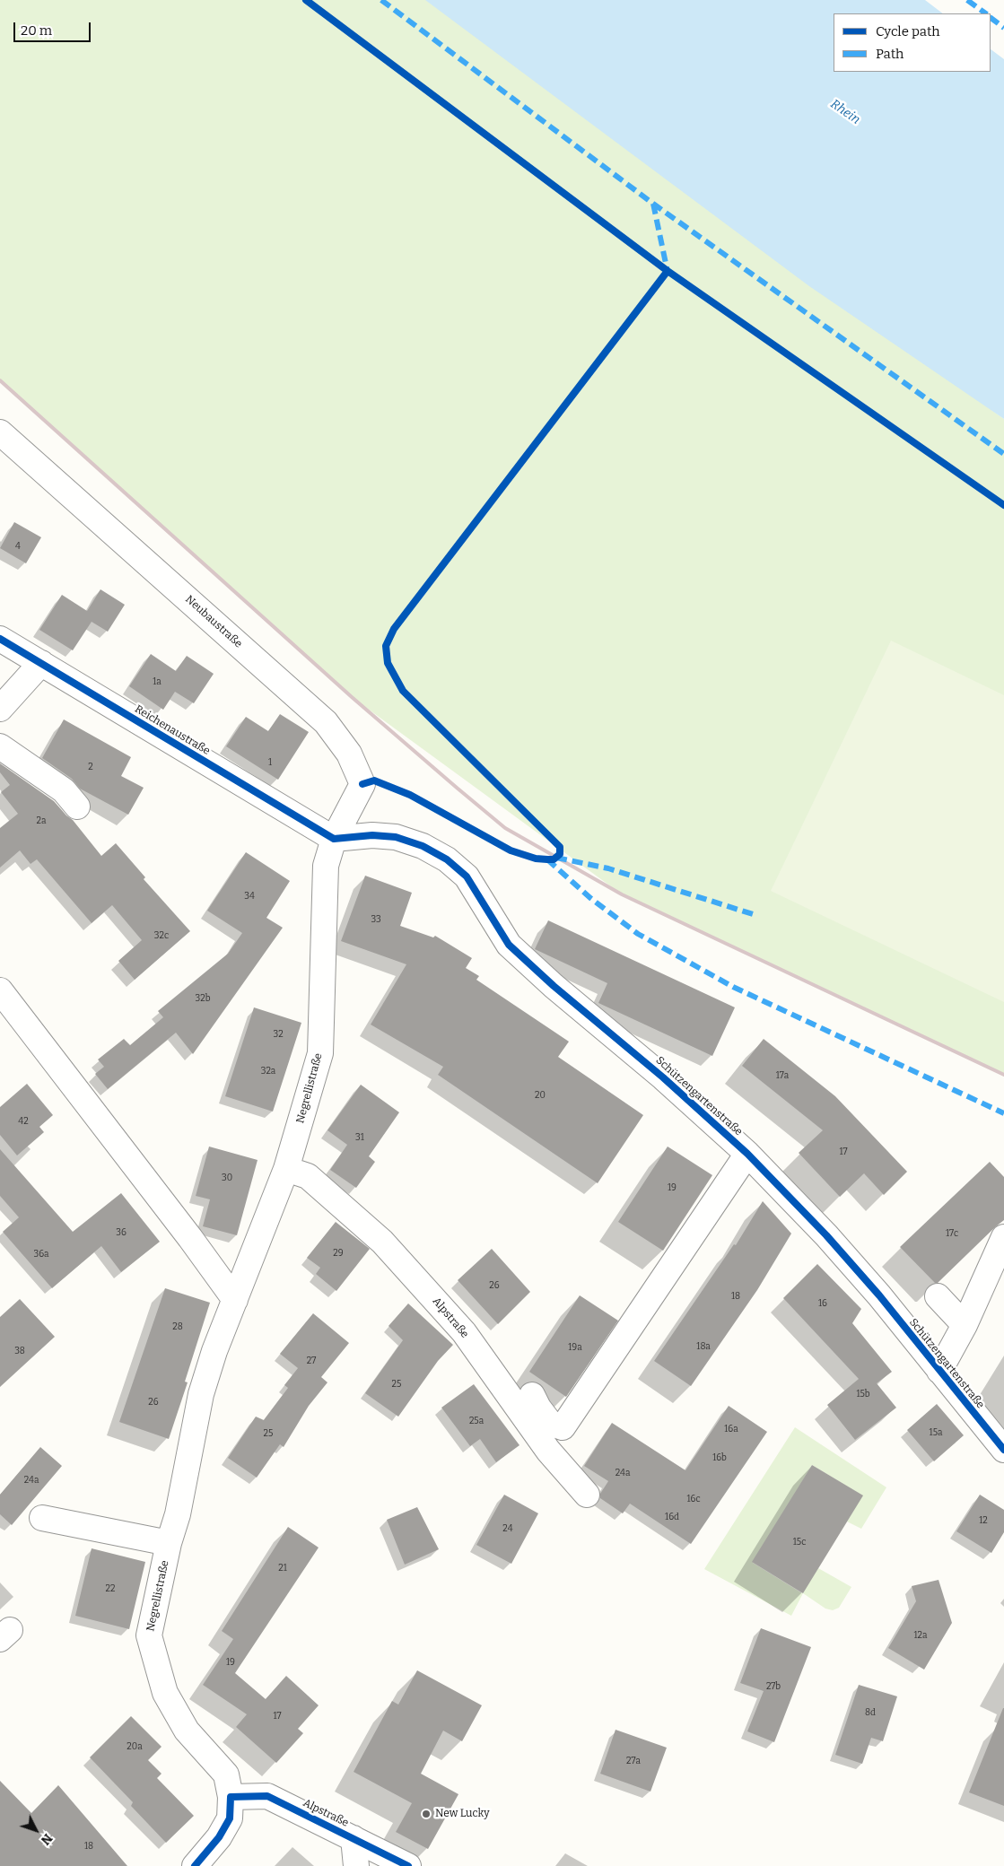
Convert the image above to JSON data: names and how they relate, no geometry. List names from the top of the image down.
{
  "streets": {
    "street": [
      "Neubaustraße",
      "Reichenaustraße",
      "Negrellistraße",
      "Schützengartenstraße",
      "Alpstraße"
    ]
  },
  "crossings": [
    ["Neubaustraße", "Reichenaustraße"],
    ["Neubaustraße", "Negrellistraße"],
    ["Neubaustraße", "Schützengartenstraße"],
    ["Reichenaustraße", "Negrellistraße"],
    ["Reichenaustraße", "Schützengartenstraße"],
    ["Negrellistraße", "Schützengartenstraße"],
    ["Negrellistraße", "Alpstraße"]
  ],
  "water": ["Rhein"],
  "places": ["New Lucky"],
  "house_numbers": [
    "4",
    "1a",
    "1",
    "2",
    "2a",
    "34",
    "33",
    "32c",
    "32b",
    "32",
    "32a",
    "17a",
    "20",
    "42",
    "31",
    "17",
    "30",
    "19",
    "36",
    "17c",
    "29",
    "36a",
    "26",
    "18",
    "16",
    "28",
    "18a",
    "19a",
    "38",
    "27",
    "25",
    "15b",
    "26",
    "25a",
    "16a",
    "15a",
    "25",
    "16b",
    "24a",
    "24a",
    "16c",
    "16d",
    "12",
    "24",
    "15c",
    "21",
    "22",
    "12a",
    "19",
    "27b",
    "8d",
    "17",
    "20a",
    "27a",
    "18"
  ],
  "legend": ["Cycle path", "Path"],
  "scale_bar": "20 m",
  "north": "bottom right"
}
